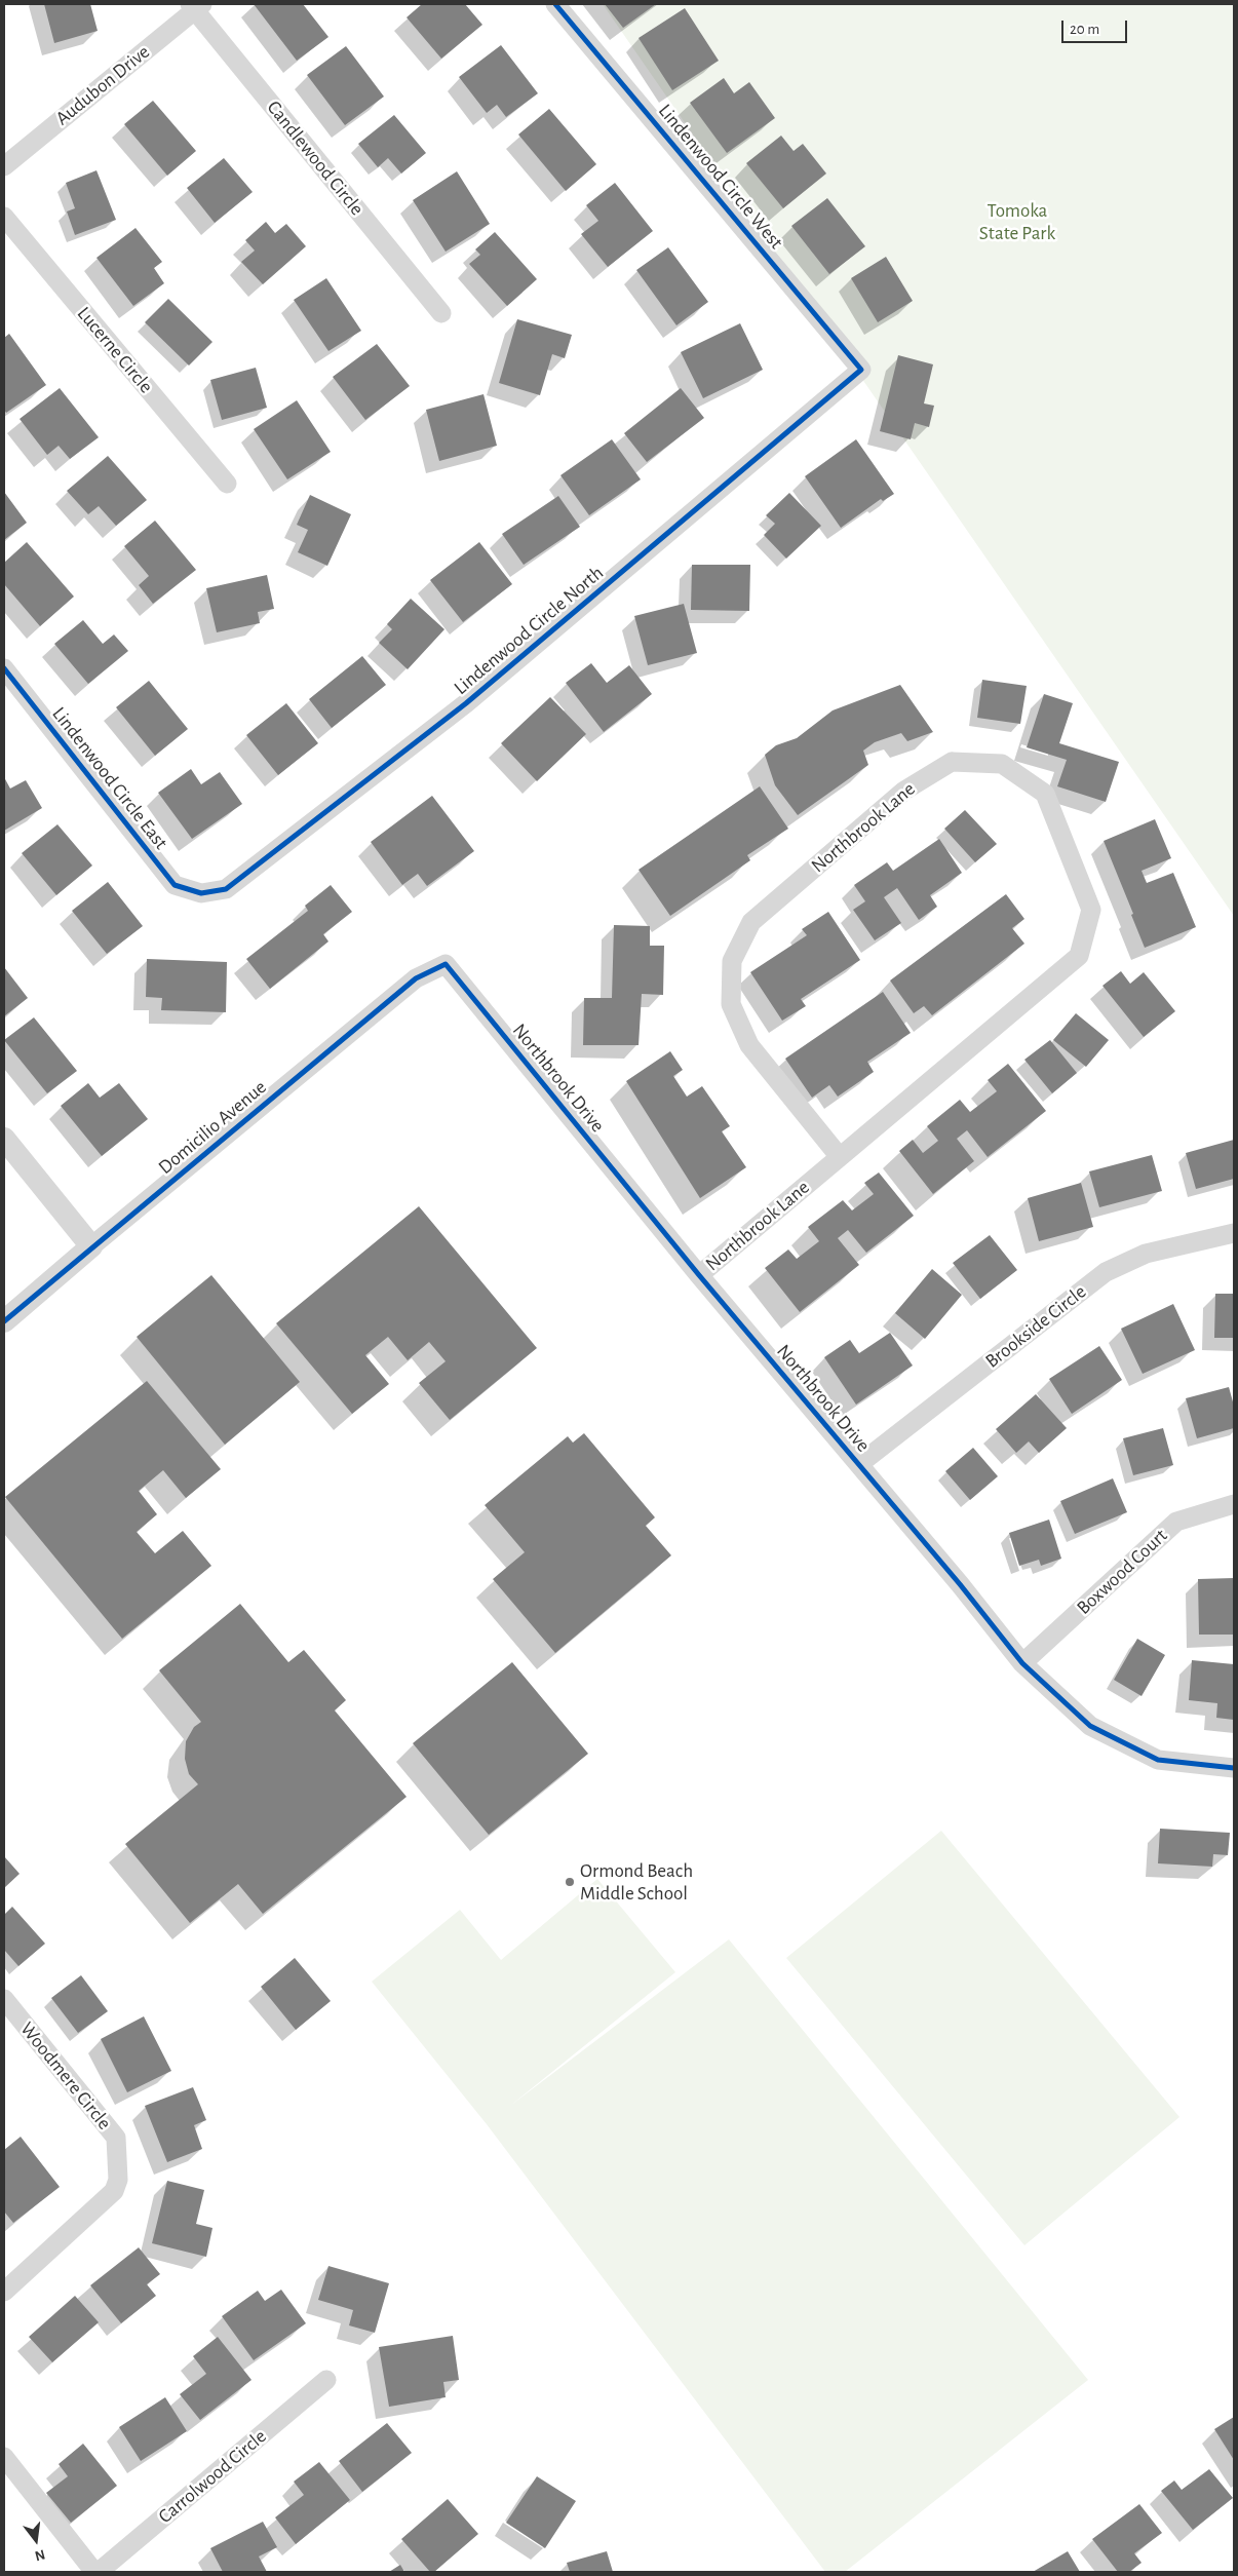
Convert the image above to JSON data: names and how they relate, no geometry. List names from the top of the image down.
{
  "streets": {
    "street": [
      "Audubon Drive",
      "Candlewood Circle",
      "Lindenwood Circle West",
      "Lucerne Circle",
      "Lindenwood Circle North",
      "Lindenwood Circle East",
      "Northbrook Lane",
      "Northbrook Drive",
      "Domicilio Avenue",
      "Brookside Circle",
      "Boxwood Court",
      "Woodmere Circle",
      "Carrolwood Circle"
    ]
  },
  "crossings": [
    ["Audubon Drive", "Candlewood Circle"],
    ["Lindenwood Circle West", "Lindenwood Circle North"],
    ["Lindenwood Circle North", "Lindenwood Circle East"],
    ["Northbrook Lane", "Northbrook Drive"],
    ["Northbrook Drive", "Domicilio Avenue"],
    ["Northbrook Drive", "Brookside Circle"],
    ["Northbrook Drive", "Boxwood Court"]
  ],
  "parks": ["Tomoka State Park"],
  "places": ["Ormond Beach Middle School"],
  "scale_bar": "20 m",
  "north": "bottom"
}
